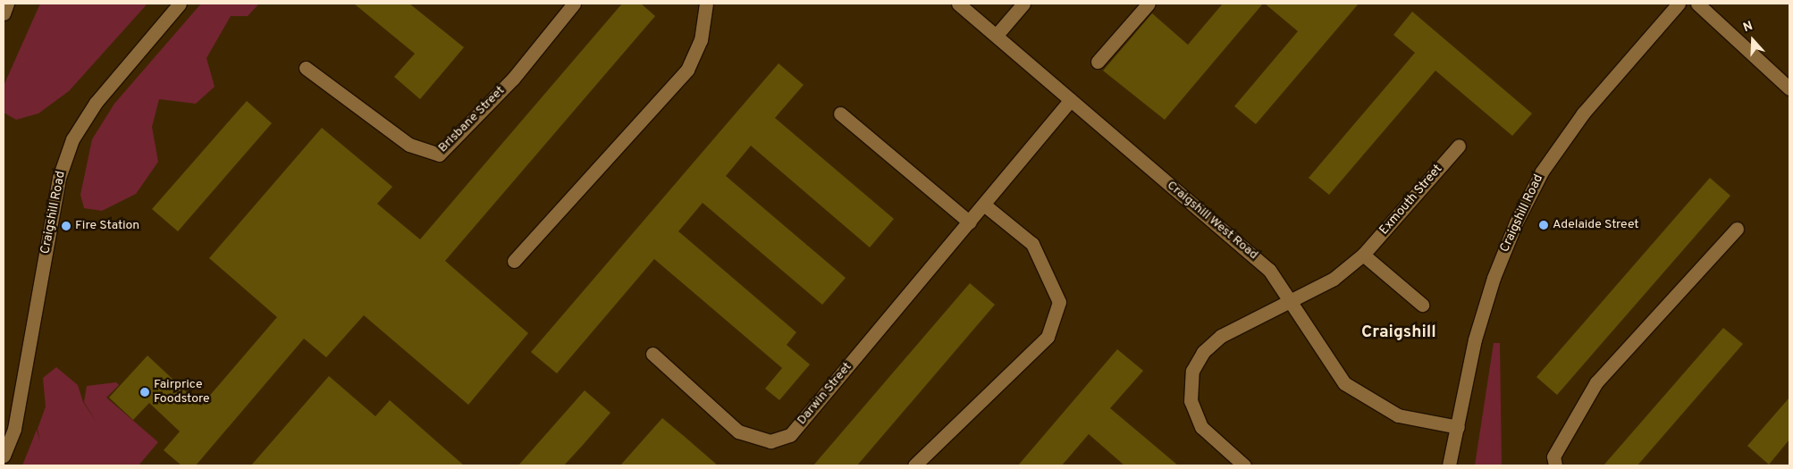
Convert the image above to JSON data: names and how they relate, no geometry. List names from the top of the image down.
{
  "streets": {
    "street": [
      "Brisbane Street",
      "Exmouth Street",
      "Craigshill Road",
      "Craigshill West Road",
      "Darwin Street"
    ]
  },
  "crossings": [
    ["Exmouth Street", "Craigshill West Road"],
    ["Craigshill Road", "Craigshill West Road"],
    ["Craigshill West Road", "Darwin Street"]
  ],
  "districts": ["Craigshill"],
  "places": ["Adelaide Street", "Fire Station", "Fairprice Foodstore"],
  "north": "top"
}
